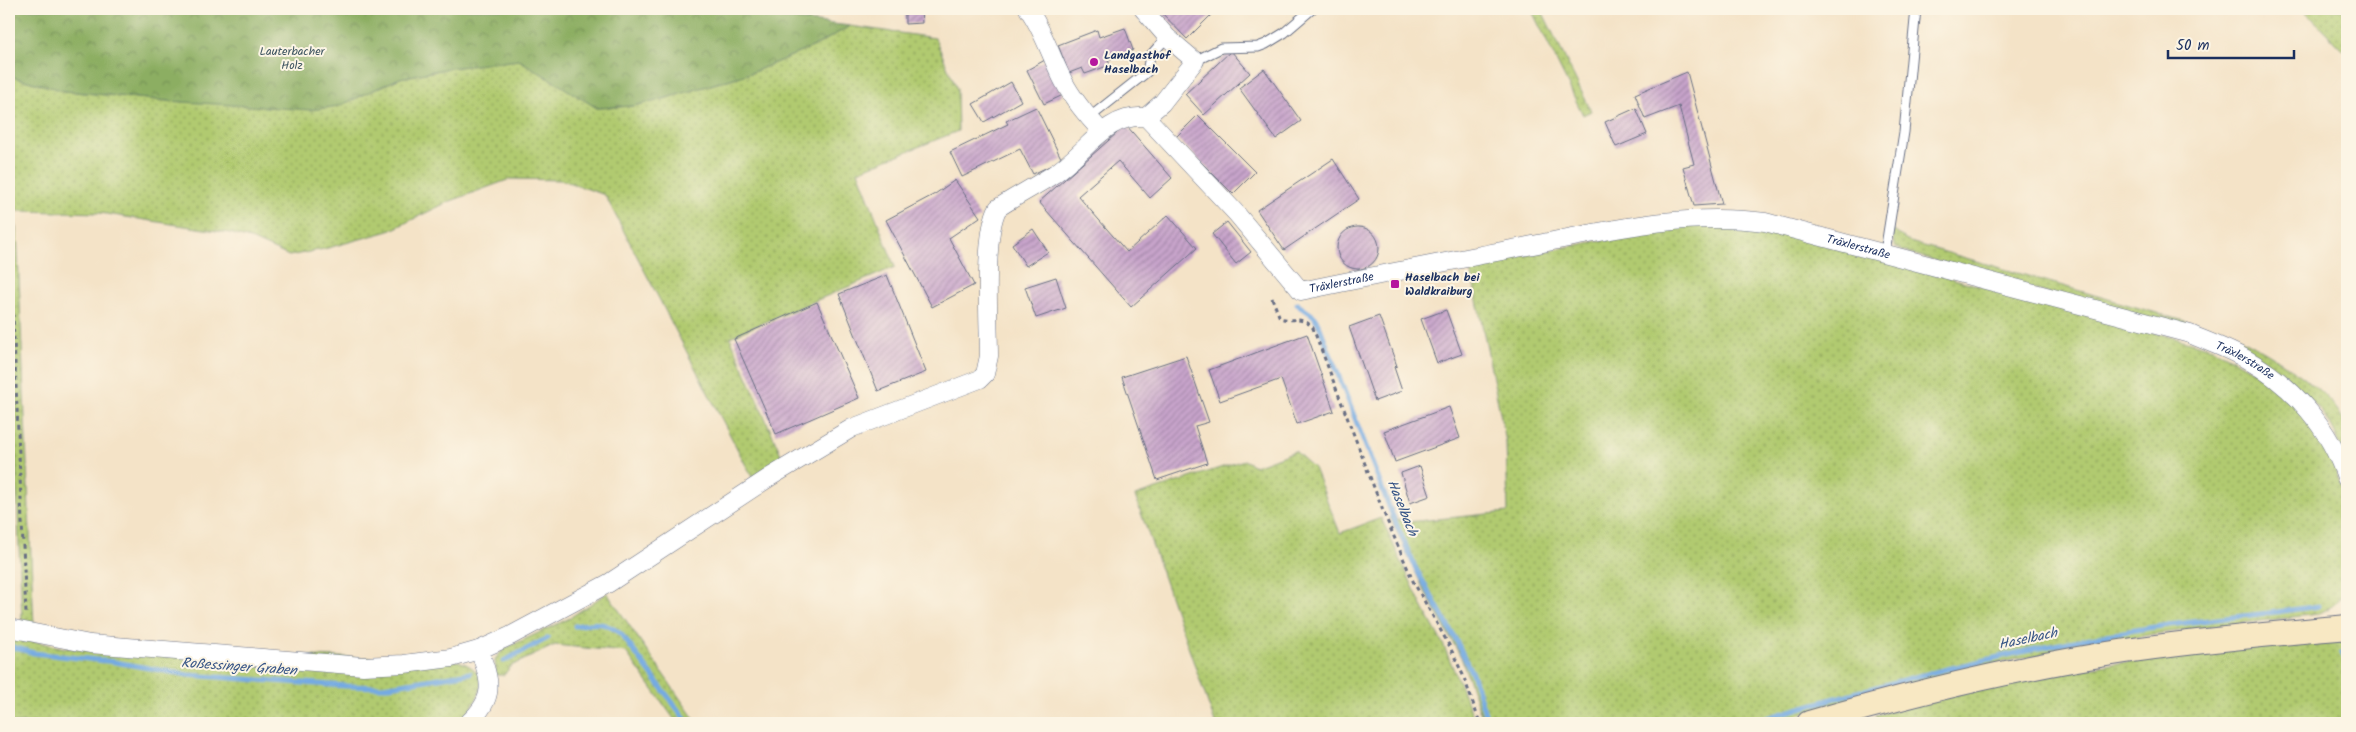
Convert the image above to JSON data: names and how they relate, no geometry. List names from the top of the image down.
{
  "streets": {
    "street": ["Träxlerstraße"]
  },
  "water": ["Haselbach", "Roßessinger Graben"],
  "parks": ["Lauterbacher Holz"],
  "places": {
    "other": ["Landgasthof Haselbach"],
    "transit": ["Haselbach bei Waldkraiburg"]
  },
  "scale_bar": "50 m"
}
